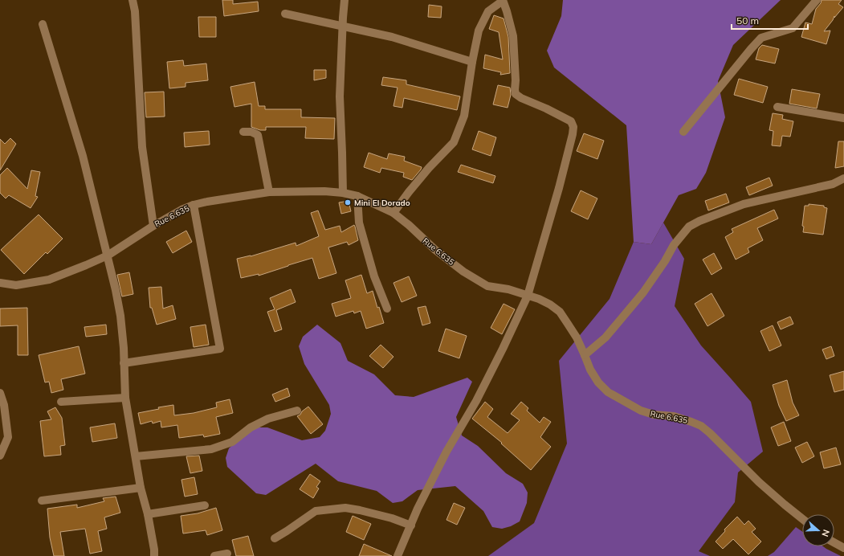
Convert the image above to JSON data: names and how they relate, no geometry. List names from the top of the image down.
{
  "streets": {
    "street": ["Rue 6.635"]
  },
  "places": ["Mini El Dorado"],
  "scale_bar": "50 m",
  "north": "right"
}
